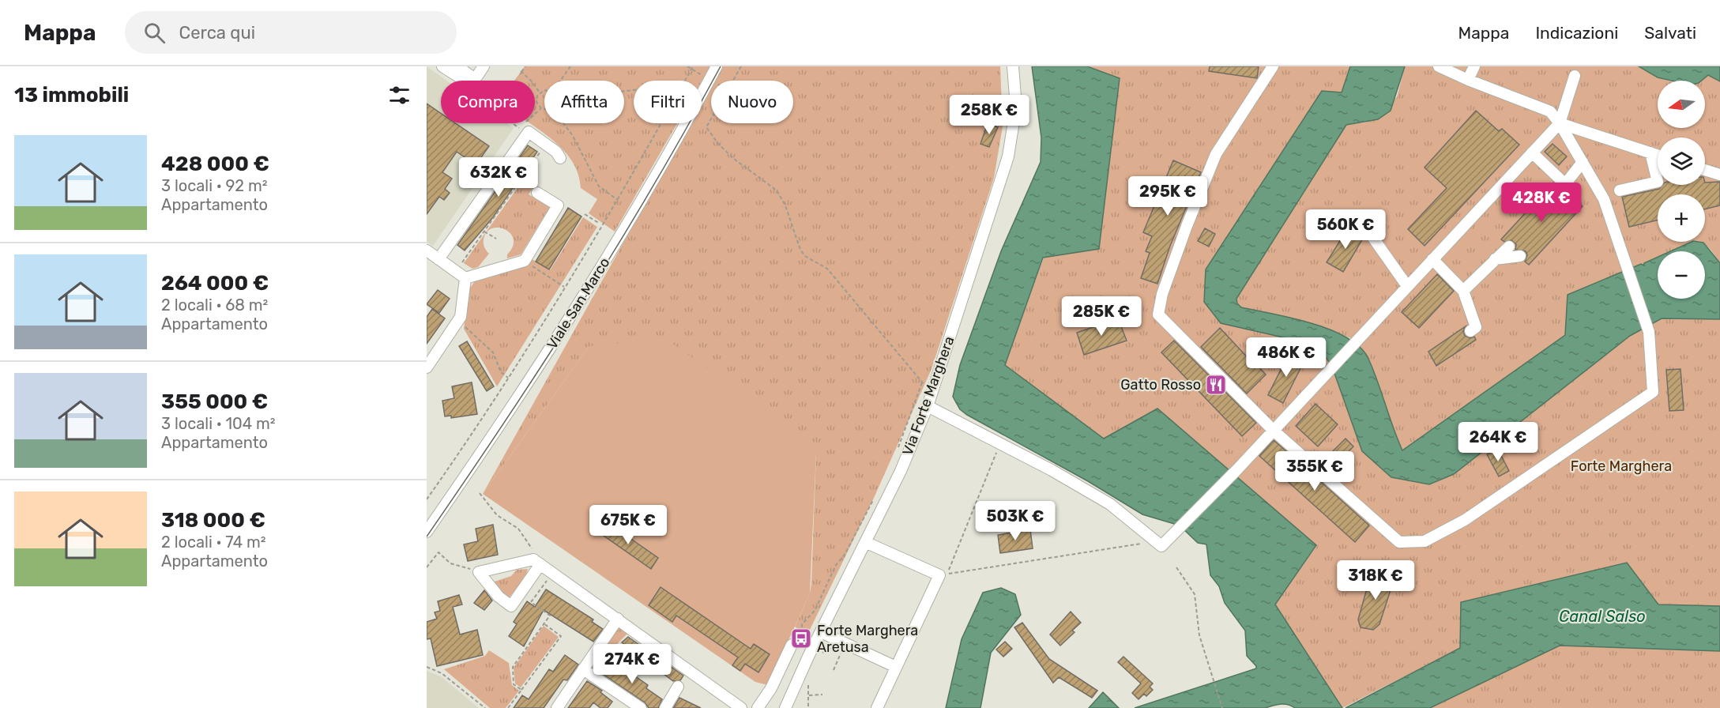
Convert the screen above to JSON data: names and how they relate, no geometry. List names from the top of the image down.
{
  "streets": {
    "street": ["Viale San Marco", "Via Forte Marghera"]
  },
  "water": ["Canal Salso"],
  "parks": ["Forte Marghera"],
  "places": {
    "restaurant": ["Gatto Rosso"],
    "bus stop": ["Forte Marghera Aretusa"]
  },
  "north": "left",
  "page": {
    "header": "Mappa",
    "search": "Cerca qui",
    "nav": ["Mappa", "Indicazioni", "Salvati"],
    "heading": "13 immobili",
    "map_buttons": ["+", "−"],
    "chip": [
      "Compra",
      "Affitta",
      "Filtri",
      "Nuovo"
    ],
    "price": [
      "258K €",
      "632K €",
      "295K €",
      "428K €",
      "560K €",
      "285K €",
      "486K €",
      "264K €",
      "355K €",
      "503K €",
      "675K €",
      "318K €",
      "274K €"
    ],
    "list": [
      {
        "name": "428 000 €",
        "note": "3 locali · 92 m² · Appartamento"
      },
      {
        "name": "264 000 €",
        "note": "2 locali · 68 m² · Appartamento"
      },
      {
        "name": "355 000 €",
        "note": "3 locali · 104 m² · Appartamento"
      },
      {
        "name": "318 000 €",
        "note": "2 locali · 74 m² · Appartamento"
      }
    ]
  }
}
